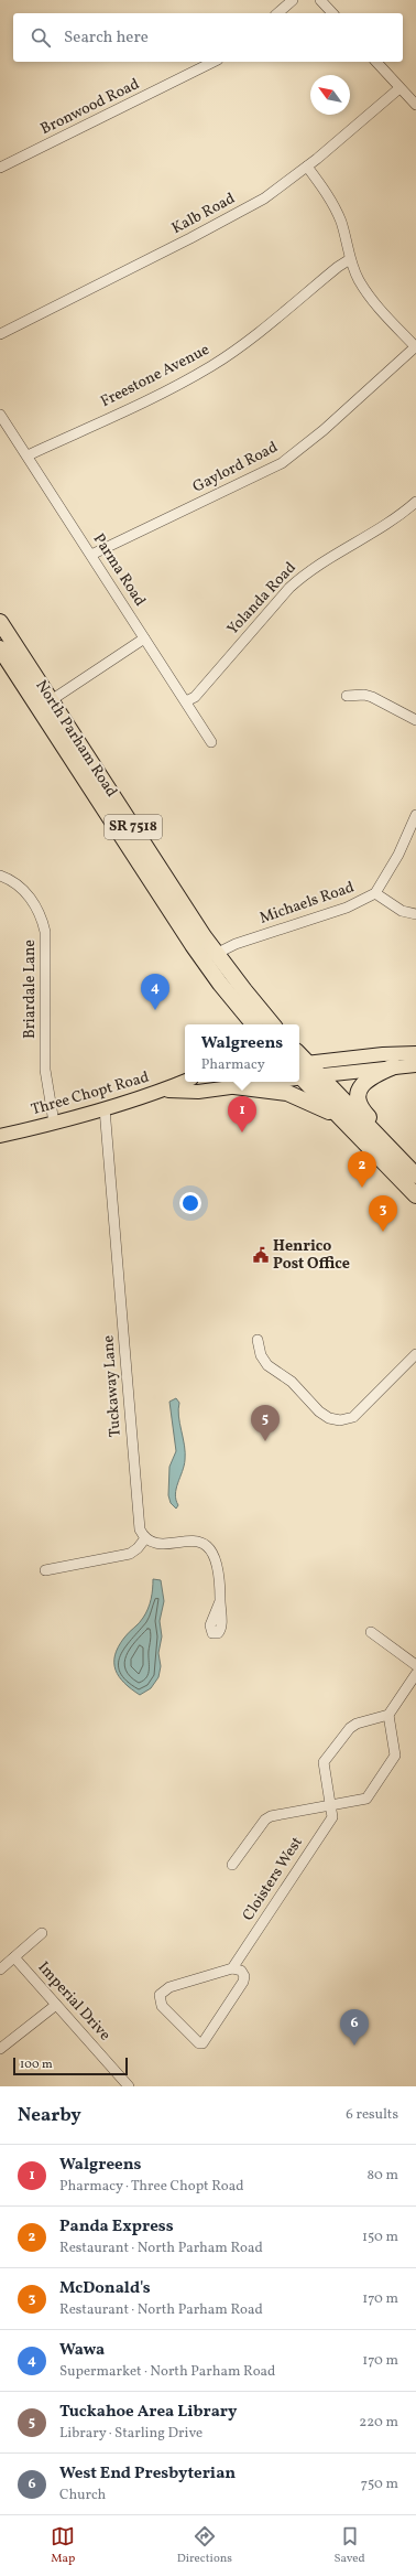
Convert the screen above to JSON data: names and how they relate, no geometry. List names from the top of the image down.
{
  "streets": {
    "highway": ["North Parham Road", "SR 7518"],
    "main road": ["Three Chopt Road"],
    "street": [
      "Bronwood Road",
      "Kalb Road",
      "Freestone Avenue",
      "Gaylord Road",
      "Parma Road",
      "Yolanda Road",
      "Michaels Road",
      "Briardale Lane",
      "Tuckaway Lane",
      "Cloisters West",
      "Imperial Drive"
    ]
  },
  "crossings": [
    ["Freestone Avenue", "Parma Road"],
    ["Gaylord Road", "Parma Road"],
    ["Parma Road", "Yolanda Road"],
    ["North Parham Road", "Michaels Road"],
    ["Briardale Lane", "Three Chopt Road"],
    ["Three Chopt Road", "Tuckaway Lane"]
  ],
  "places": {
    "public building": ["Henrico Post Office"]
  },
  "scale_bar": "100 m",
  "north": "top left",
  "page": {
    "search": "Search here",
    "pins": [
      "4",
      "1",
      "2",
      "3",
      "5",
      "6"
    ],
    "popup": ["Walgreens", "Pharmacy"],
    "scale": "100 m",
    "heading": ["Nearby", "6 results"],
    "list": [
      {
        "mark": "1",
        "name": "Walgreens",
        "note": "Pharmacy · Three Chopt Road",
        "value": "80 m"
      },
      {
        "mark": "2",
        "name": "Panda Express",
        "note": "Restaurant · North Parham Road",
        "value": "150 m"
      },
      {
        "mark": "3",
        "name": "McDonald's",
        "note": "Restaurant · North Parham Road",
        "value": "170 m"
      },
      {
        "mark": "4",
        "name": "Wawa",
        "note": "Supermarket · North Parham Road",
        "value": "170 m"
      },
      {
        "mark": "5",
        "name": "Tuckahoe Area Library",
        "note": "Library · Starling Drive",
        "value": "220 m"
      },
      {
        "mark": "6",
        "name": "West End Presbyterian",
        "note": "Church",
        "value": "750 m"
      }
    ],
    "nav": ["Map", "Directions", "Saved"]
  }
}
